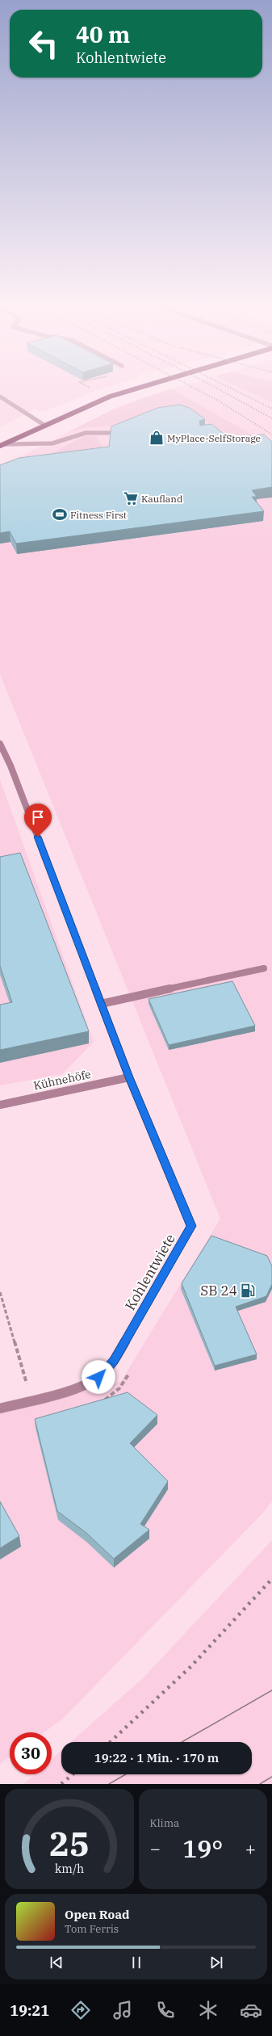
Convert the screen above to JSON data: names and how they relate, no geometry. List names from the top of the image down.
{
  "streets": {
    "street": ["Kühnehöfe", "Kohlentwiete"]
  },
  "crossings": [
    ["Kühnehöfe", "Kohlentwiete"]
  ],
  "places": {
    "shop": ["MyPlace-SelfStorage"],
    "supermarket": ["Kaufland"],
    "sports": ["Fitness First"],
    "fuel station": ["SB 24"]
  },
  "page": {
    "turn": ["40 m", "Kohlentwiete"],
    "limit": "30",
    "trip": "19:22 · 1 Min. · 170 m",
    "tile": "Klima",
    "heat": ["−", "19°", "+"],
    "song": ["Open Road", "Tom Ferris"],
    "tabs": "19:21",
    "gauge": ["25", "km/h"]
  }
}
